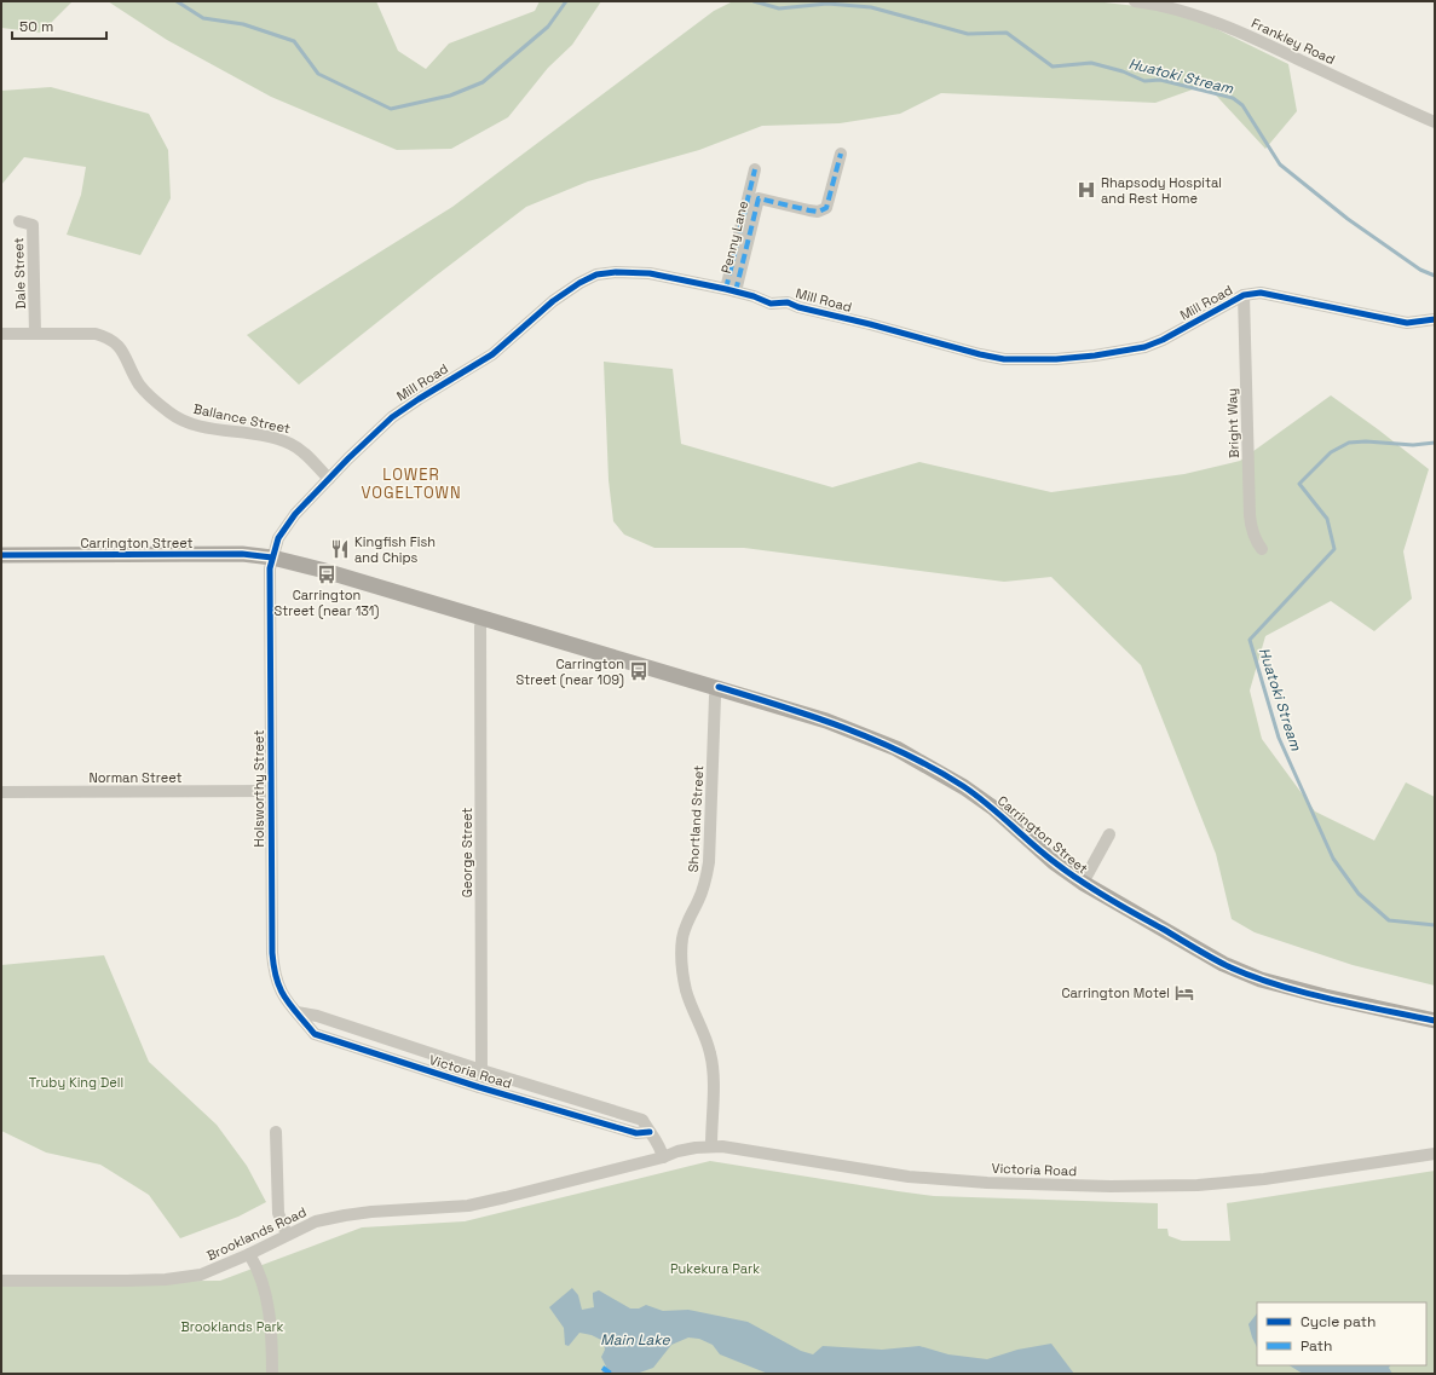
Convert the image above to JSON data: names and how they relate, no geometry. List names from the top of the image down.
{
  "streets": {
    "main road": ["Carrington Street"],
    "street": [
      "Frankley Road",
      "Penny Lane",
      "Dale Street",
      "Mill Road",
      "Ballance Street",
      "Bright Way",
      "Norman Street",
      "Holsworthy Street",
      "Shortland Street",
      "George Street",
      "Victoria Road",
      "Brooklands Road"
    ]
  },
  "crossings": [
    ["Penny Lane", "Mill Road"],
    ["Dale Street", "Ballance Street"],
    ["Mill Road", "Ballance Street"],
    ["Mill Road", "Bright Way"],
    ["Mill Road", "Carrington Street"],
    ["Mill Road", "Holsworthy Street"],
    ["Carrington Street", "Holsworthy Street"],
    ["Carrington Street", "Shortland Street"],
    ["Carrington Street", "George Street"],
    ["Norman Street", "Holsworthy Street"],
    ["Holsworthy Street", "Victoria Road"],
    ["Shortland Street", "Victoria Road"],
    ["George Street", "Victoria Road"],
    ["Victoria Road", "Brooklands Road"]
  ],
  "districts": ["LOWER VOGELTOWN"],
  "water": ["Huatoki Stream", "Main Lake"],
  "parks": ["Truby King Dell", "Pukekura Park", "Brooklands Park"],
  "places": {
    "hospital": ["Rhapsody Hospital and Rest Home"],
    "restaurant": ["Kingfish Fish and Chips"],
    "bus stop": ["Carrington Street (near 131)", "Carrington Street (near 109)"],
    "hotel": ["Carrington Motel"]
  },
  "legend": ["Cycle path", "Path"],
  "scale_bar": "50 m"
}
